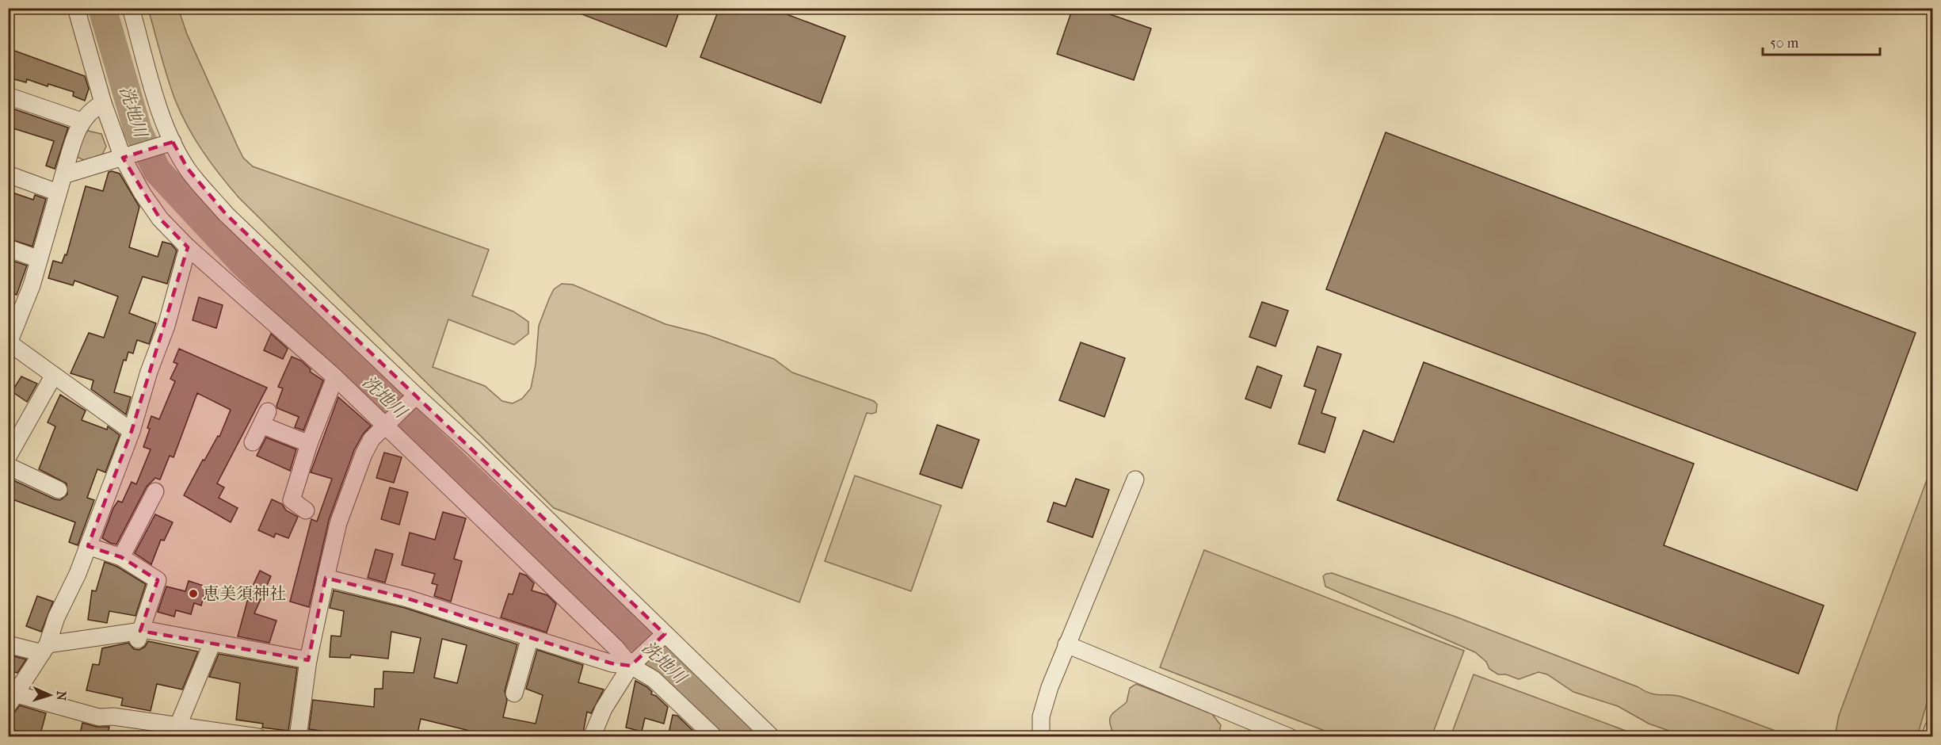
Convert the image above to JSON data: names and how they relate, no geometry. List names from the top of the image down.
{
  "water": ["洗地川"],
  "places": ["恵美須神社"],
  "scale_bar": "50 m",
  "north": "right"
}
